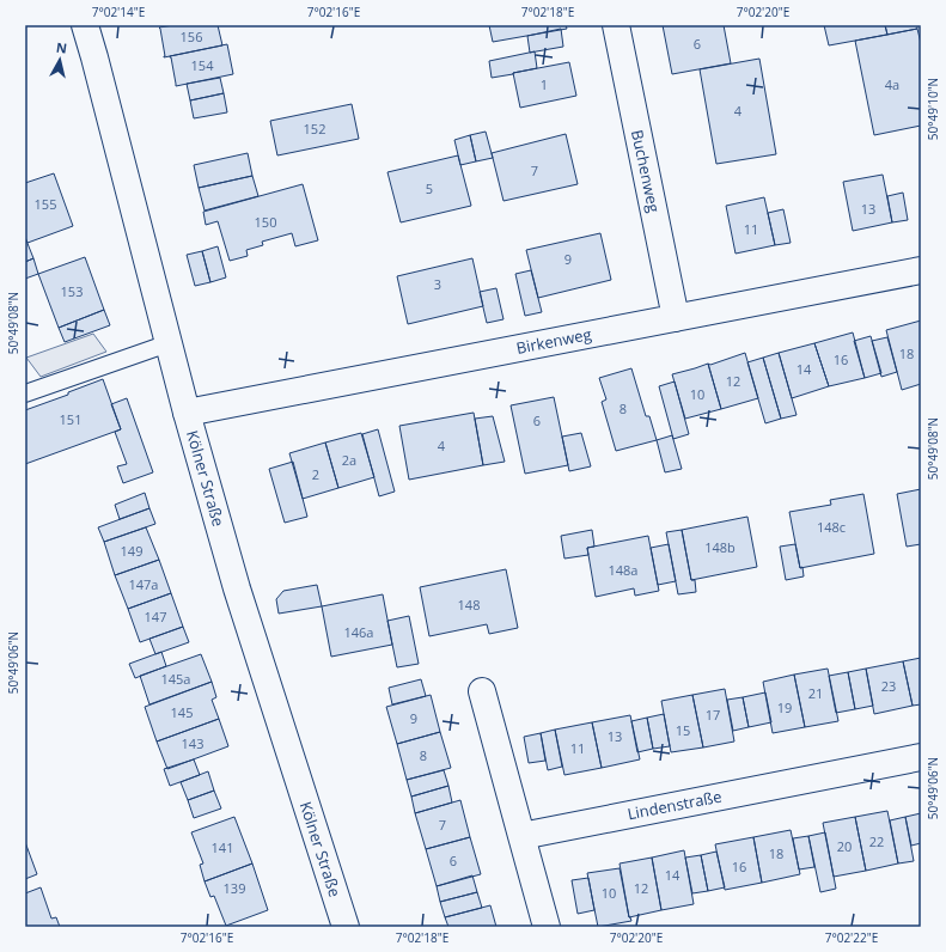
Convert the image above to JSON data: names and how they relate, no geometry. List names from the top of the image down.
{
  "streets": {
    "street": [
      "Buchenweg",
      "Birkenweg",
      "Kölner Straße",
      "Lindenstraße"
    ]
  },
  "crossings": [
    ["Buchenweg", "Birkenweg"],
    ["Birkenweg", "Kölner Straße"]
  ],
  "house_numbers": [
    "156",
    "6",
    "154",
    "1",
    "4a",
    "4",
    "152",
    "7",
    "5",
    "155",
    "13",
    "150",
    "11",
    "9",
    "3",
    "153",
    "18",
    "16",
    "14",
    "12",
    "10",
    "8",
    "151",
    "6",
    "4",
    "2a",
    "2",
    "148c",
    "148b",
    "149",
    "148a",
    "147a",
    "148",
    "147",
    "146a",
    "145a",
    "23",
    "21",
    "19",
    "145",
    "17",
    "9",
    "15",
    "13",
    "143",
    "11",
    "8",
    "7",
    "22",
    "20",
    "141",
    "18",
    "6",
    "16",
    "14",
    "139",
    "12",
    "10"
  ],
  "north": "top",
  "coordinates": [
    "7°02'14\"E",
    "7°02'16\"E",
    "7°02'18\"E",
    "7°02'20\"E",
    "50°49'10\"N",
    "50°49'08\"N",
    "50°49'06\"N",
    "7°02'22\"E"
  ]
}
